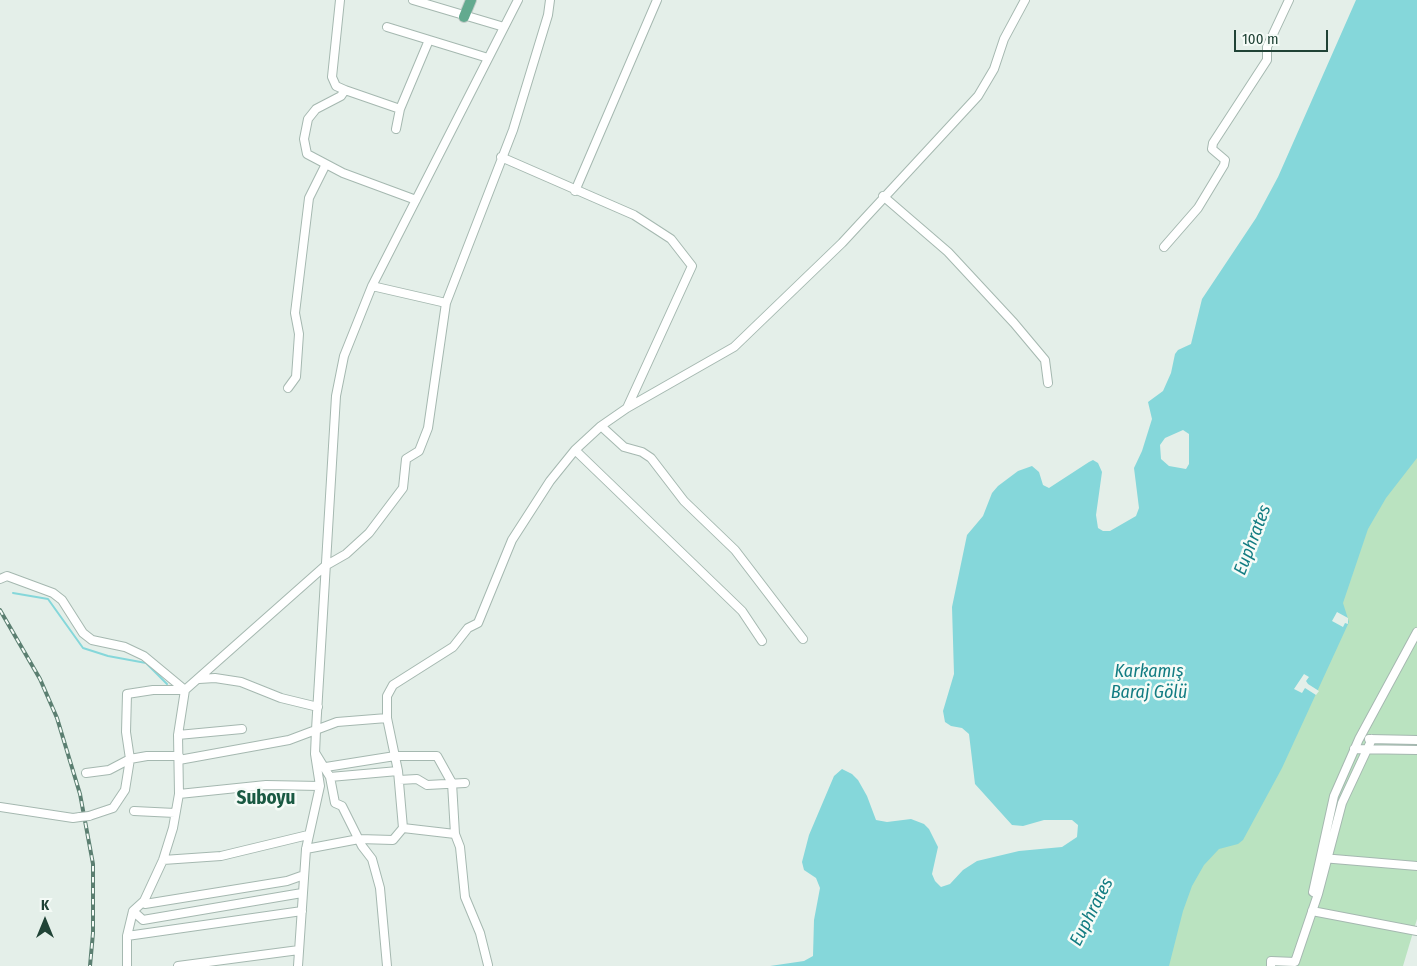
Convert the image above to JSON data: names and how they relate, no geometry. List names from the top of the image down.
{
  "districts": ["Suboyu"],
  "water": ["Euphrates", "Karkamış Baraj Gölü"],
  "scale_bar": "100 m",
  "north": "top"
}
